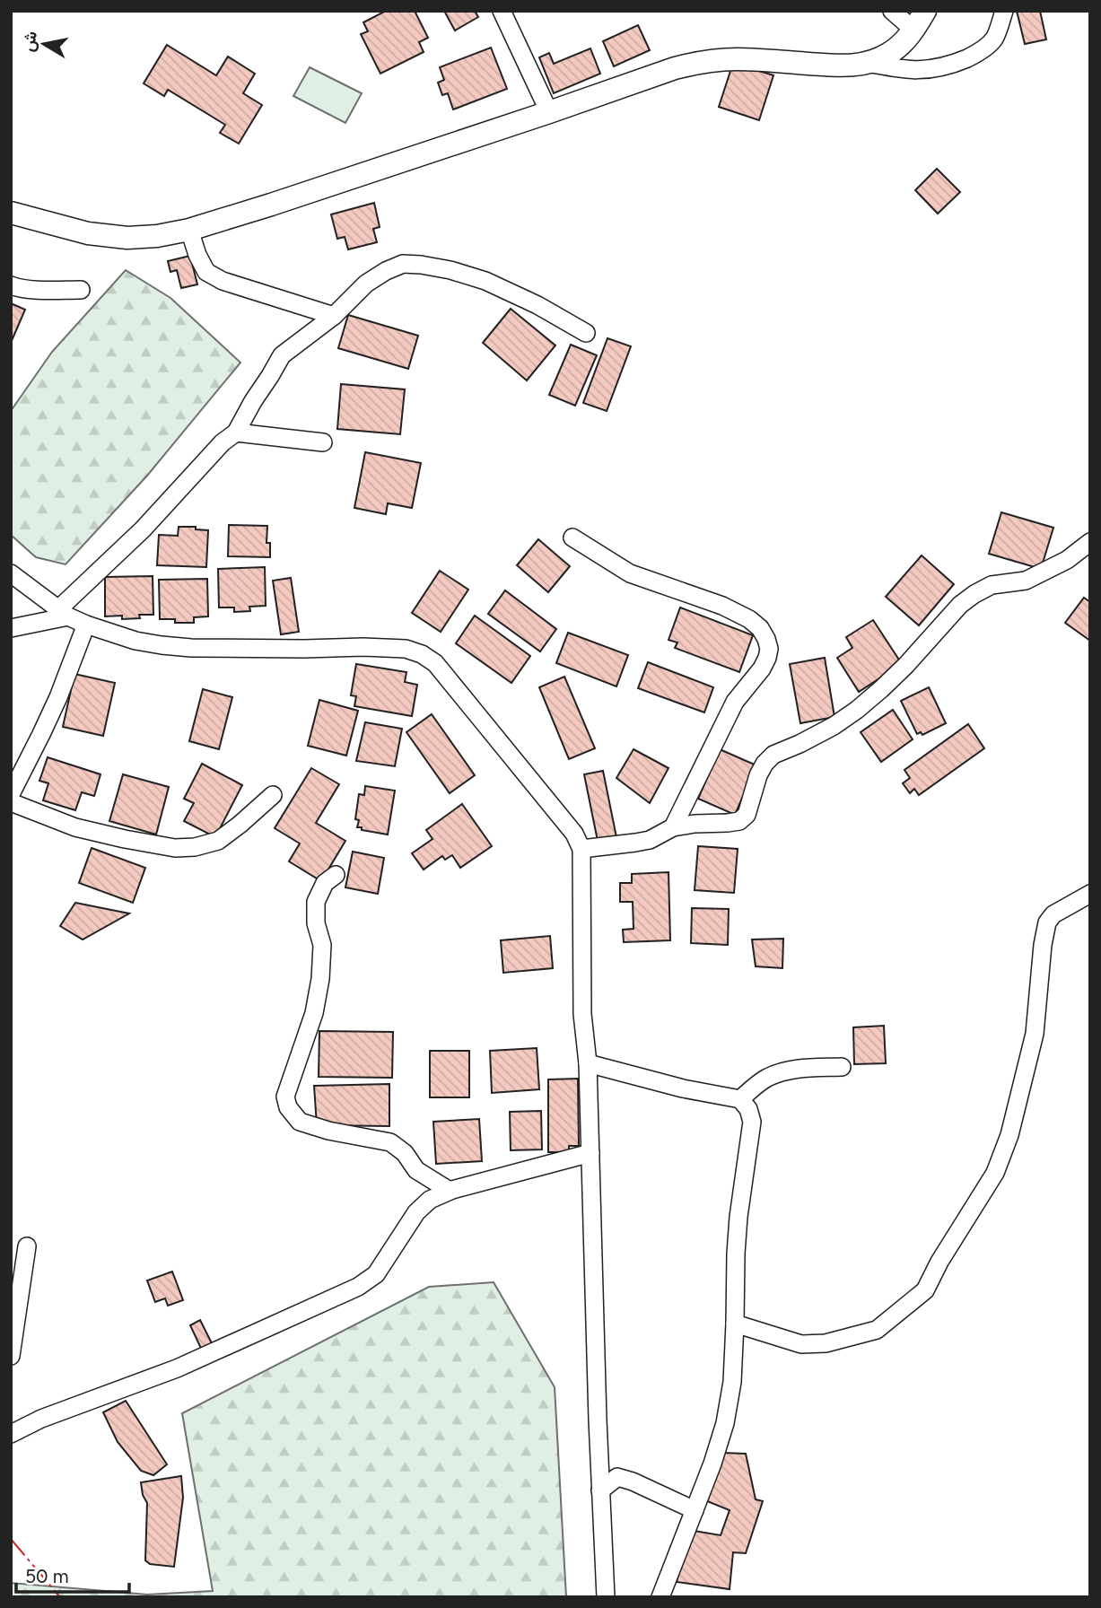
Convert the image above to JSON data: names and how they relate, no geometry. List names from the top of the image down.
{
  "scale_bar": "50 m",
  "north": "left"
}
